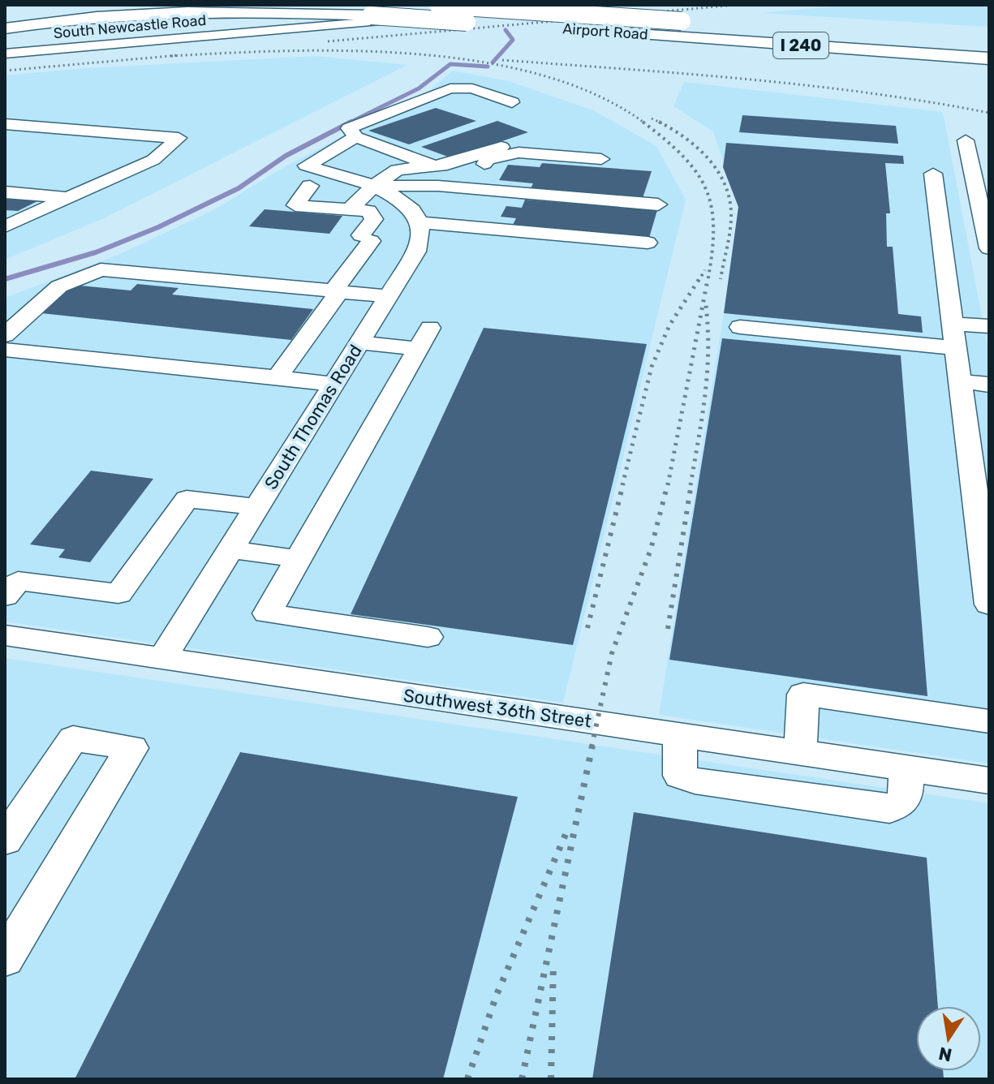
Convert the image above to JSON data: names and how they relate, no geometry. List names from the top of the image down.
{
  "streets": {
    "highway": ["Airport Road", "I 240"],
    "street": ["South Newcastle Road", "South Thomas Road", "Southwest 36th Street"]
  },
  "crossings": [
    ["South Thomas Road", "Southwest 36th Street"]
  ],
  "north": "bottom"
}
